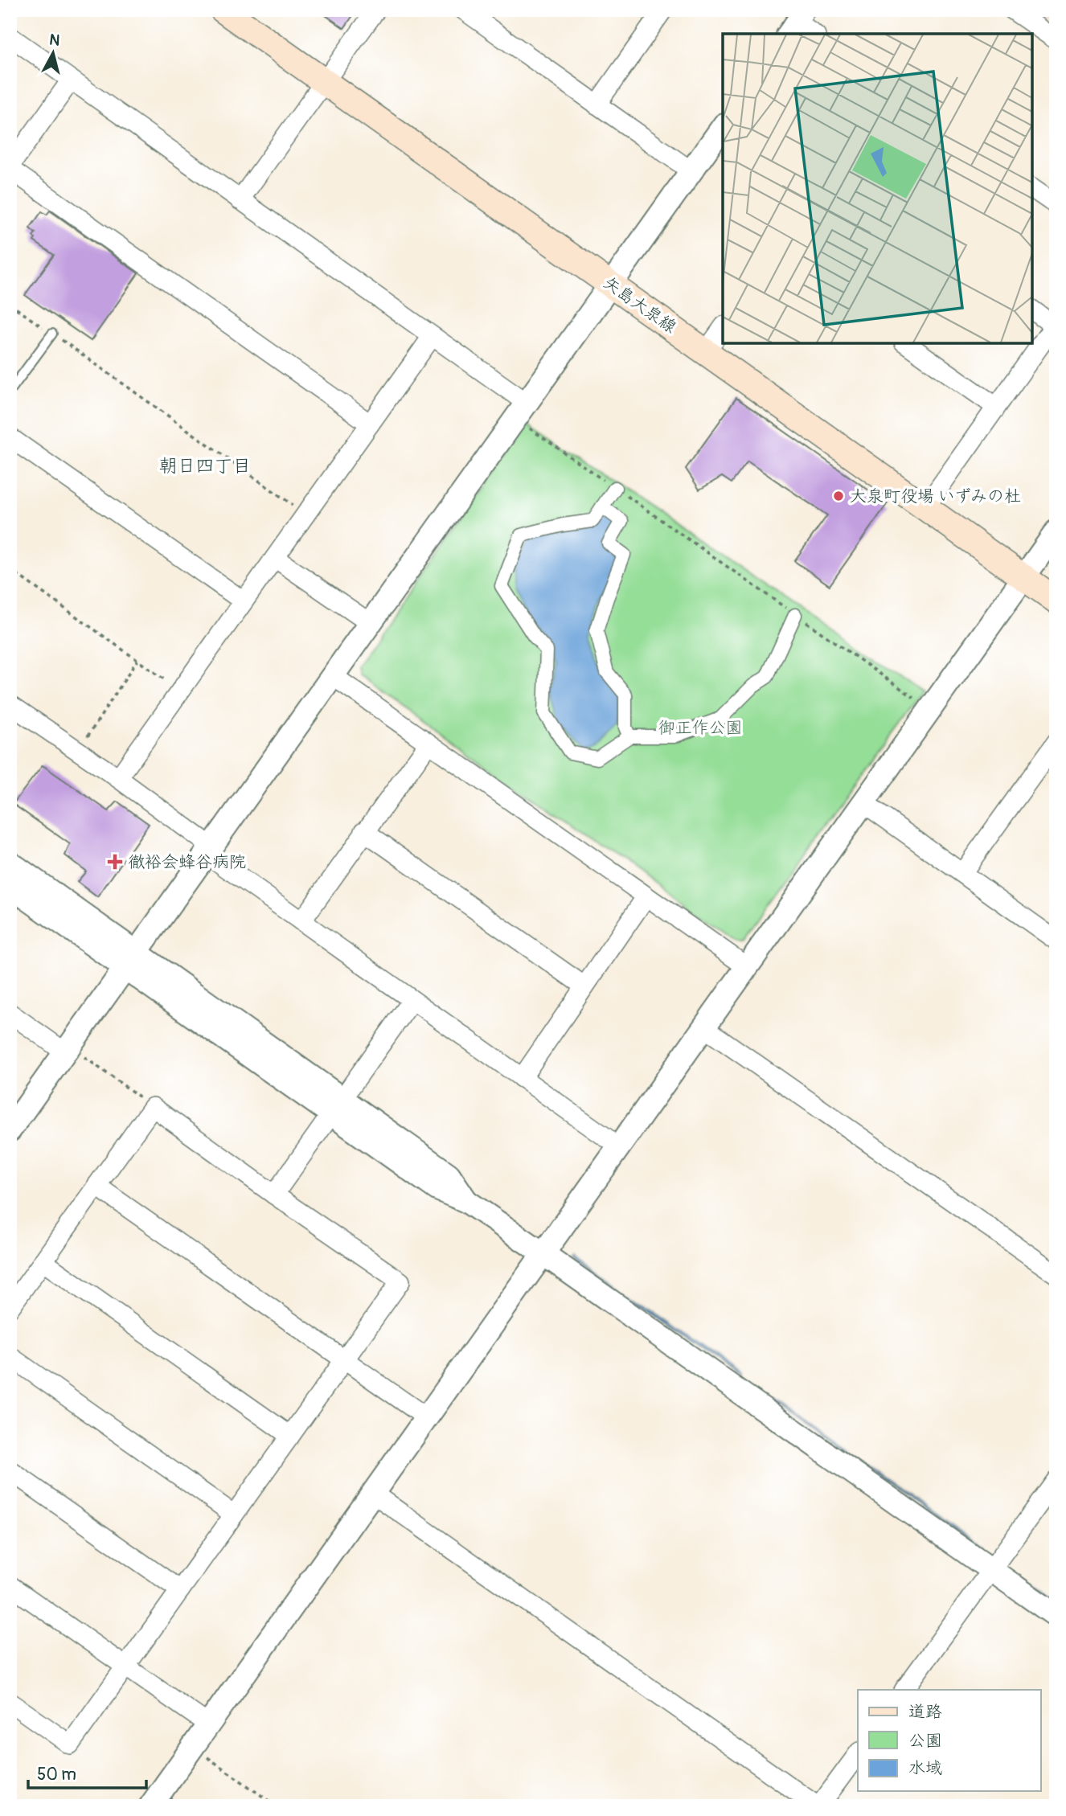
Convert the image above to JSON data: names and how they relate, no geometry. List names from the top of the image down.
{
  "streets": {
    "main road": ["矢島大泉線"]
  },
  "districts": ["朝日四丁目"],
  "parks": ["御正作公園"],
  "places": {
    "other": ["大泉町役場 いずみの杜"],
    "health": ["徹裕会蜂谷病院"]
  },
  "legend": ["道路", "公園", "水域"],
  "scale_bar": "50 m",
  "north": "top"
}
